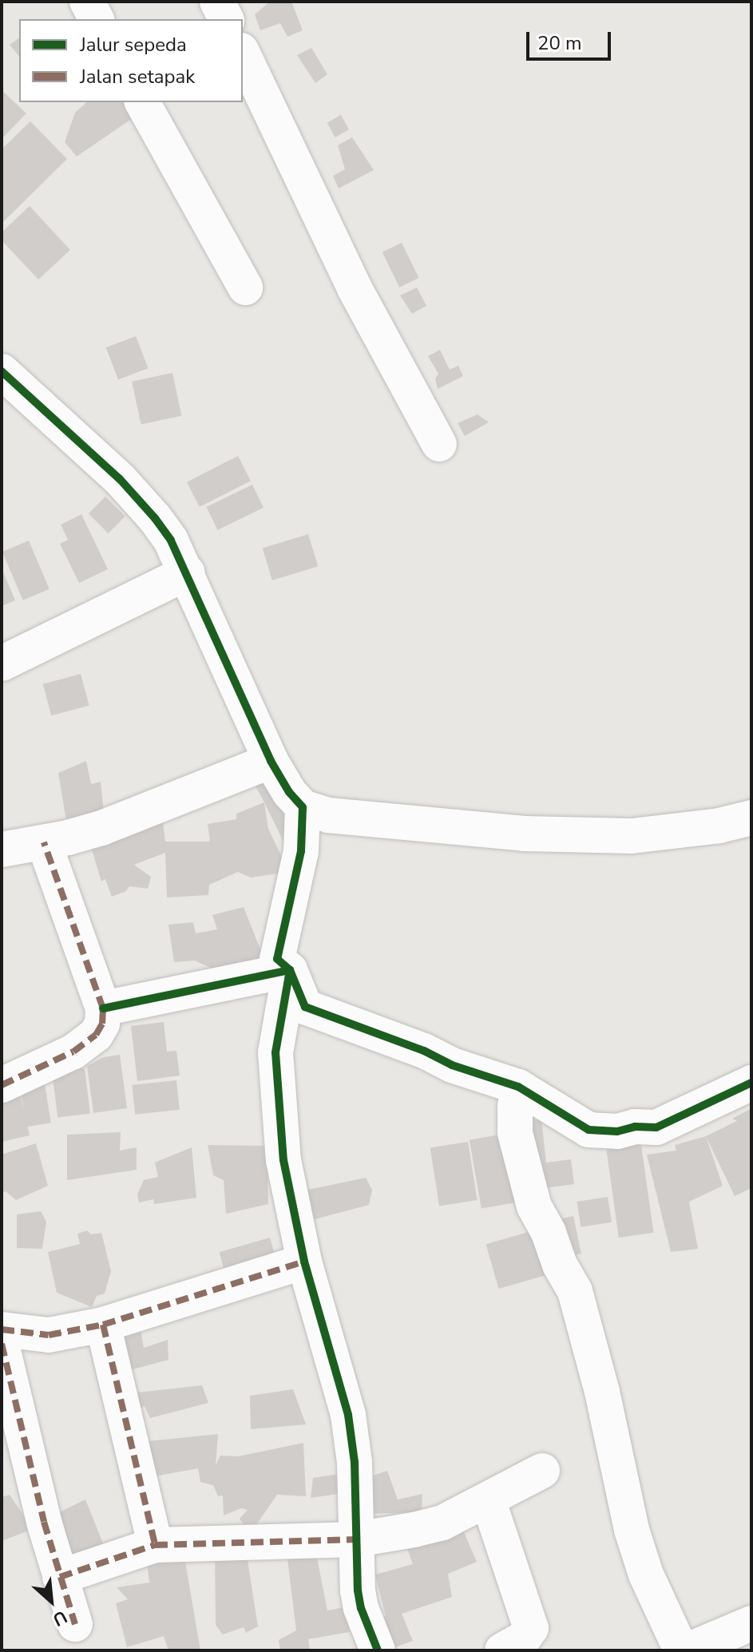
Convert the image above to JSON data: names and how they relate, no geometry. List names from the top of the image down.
{
  "legend": ["Jalur sepeda", "Jalan setapak"],
  "scale_bar": "20 m",
  "north": "bottom right"
}
